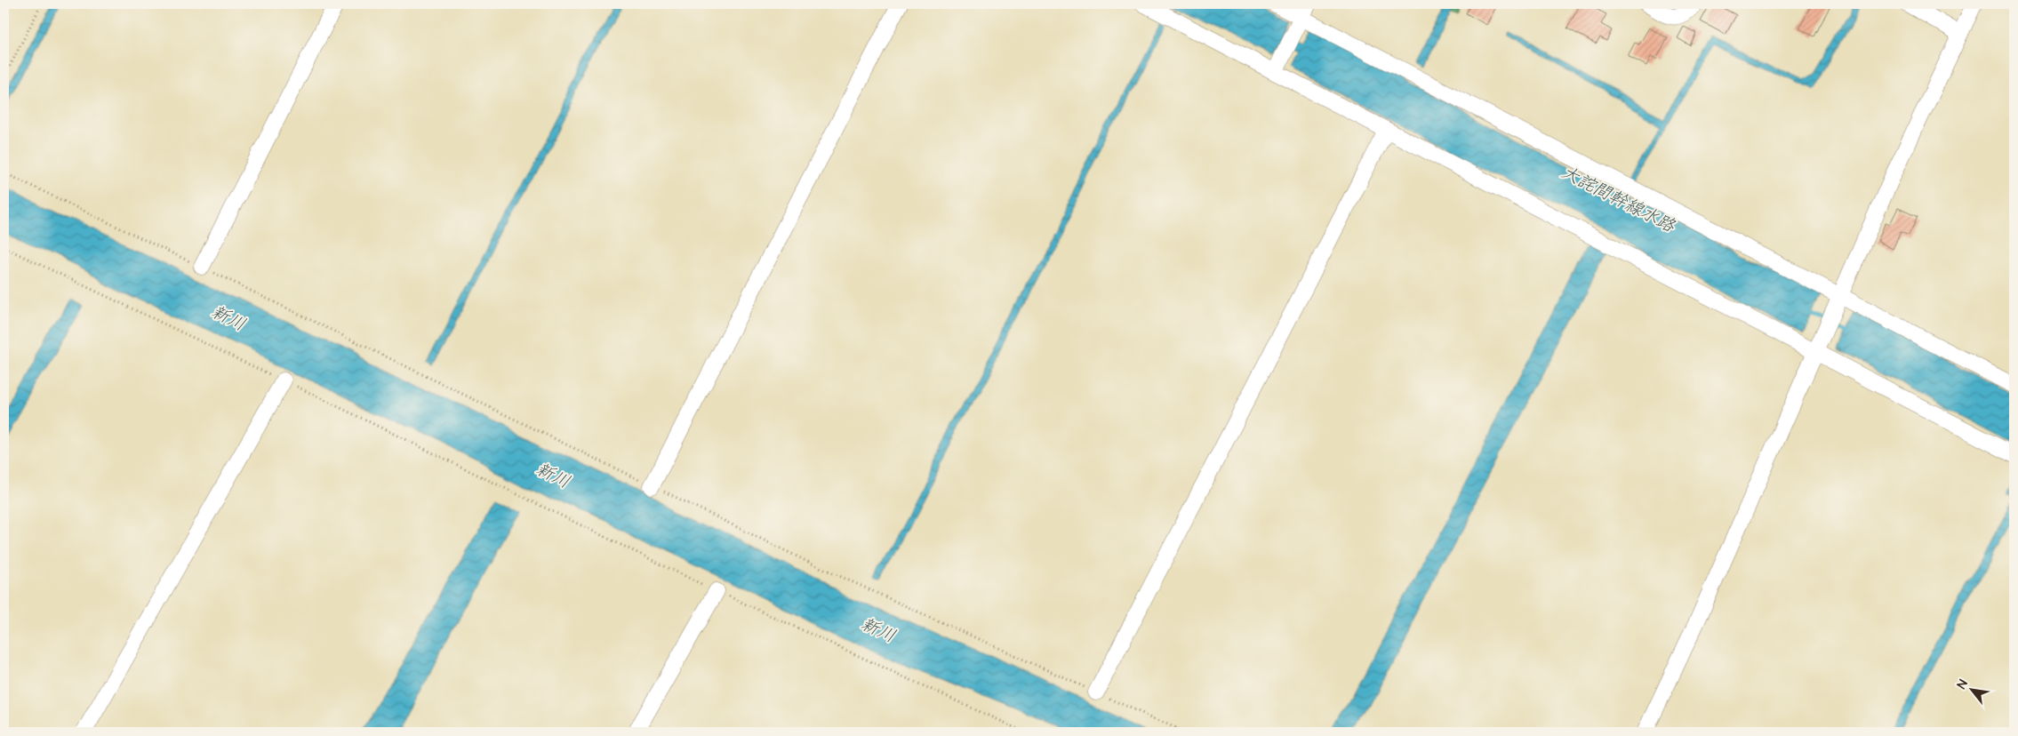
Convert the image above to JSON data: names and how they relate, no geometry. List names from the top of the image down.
{
  "water": ["大詫間幹線水路", "新川"],
  "north": "top left"
}
